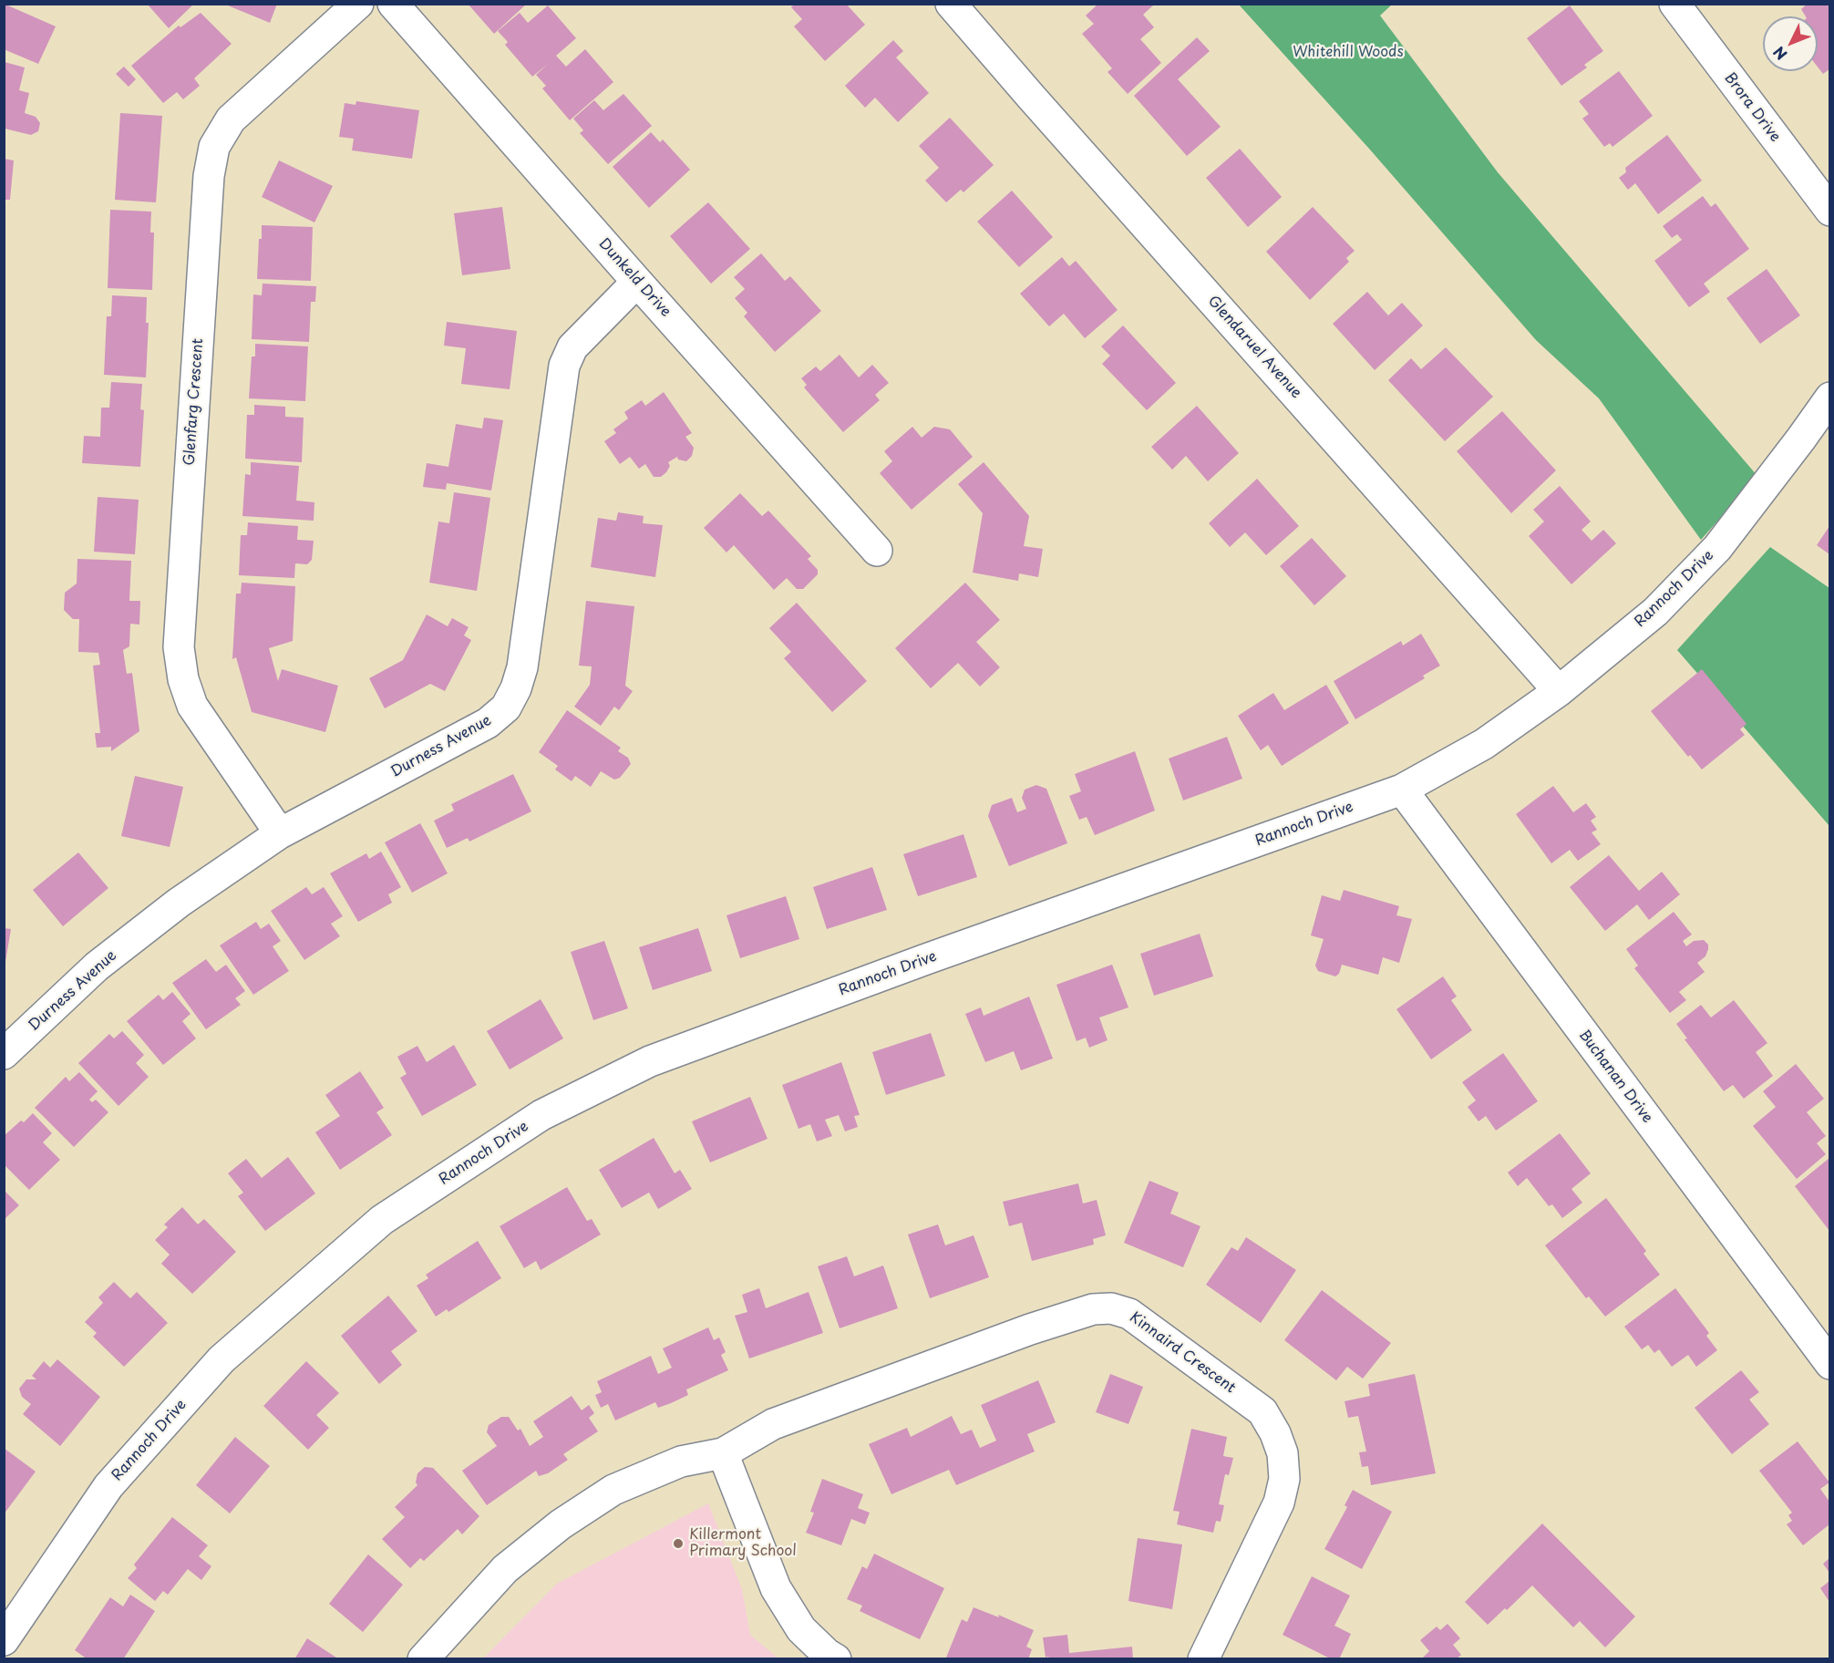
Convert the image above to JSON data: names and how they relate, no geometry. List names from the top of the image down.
{
  "streets": {
    "street": [
      "Brora Drive",
      "Dunkeld Drive",
      "Glendaruel Avenue",
      "Glenfarg Crescent",
      "Rannoch Drive",
      "Durness Avenue",
      "Buchanan Drive",
      "Kinnaird Crescent"
    ]
  },
  "crossings": [
    ["Dunkeld Drive", "Durness Avenue"],
    ["Glendaruel Avenue", "Rannoch Drive"],
    ["Glenfarg Crescent", "Durness Avenue"],
    ["Rannoch Drive", "Buchanan Drive"]
  ],
  "parks": ["Whitehill Woods"],
  "places": ["Killermont Primary School"],
  "north": "bottom left"
}
